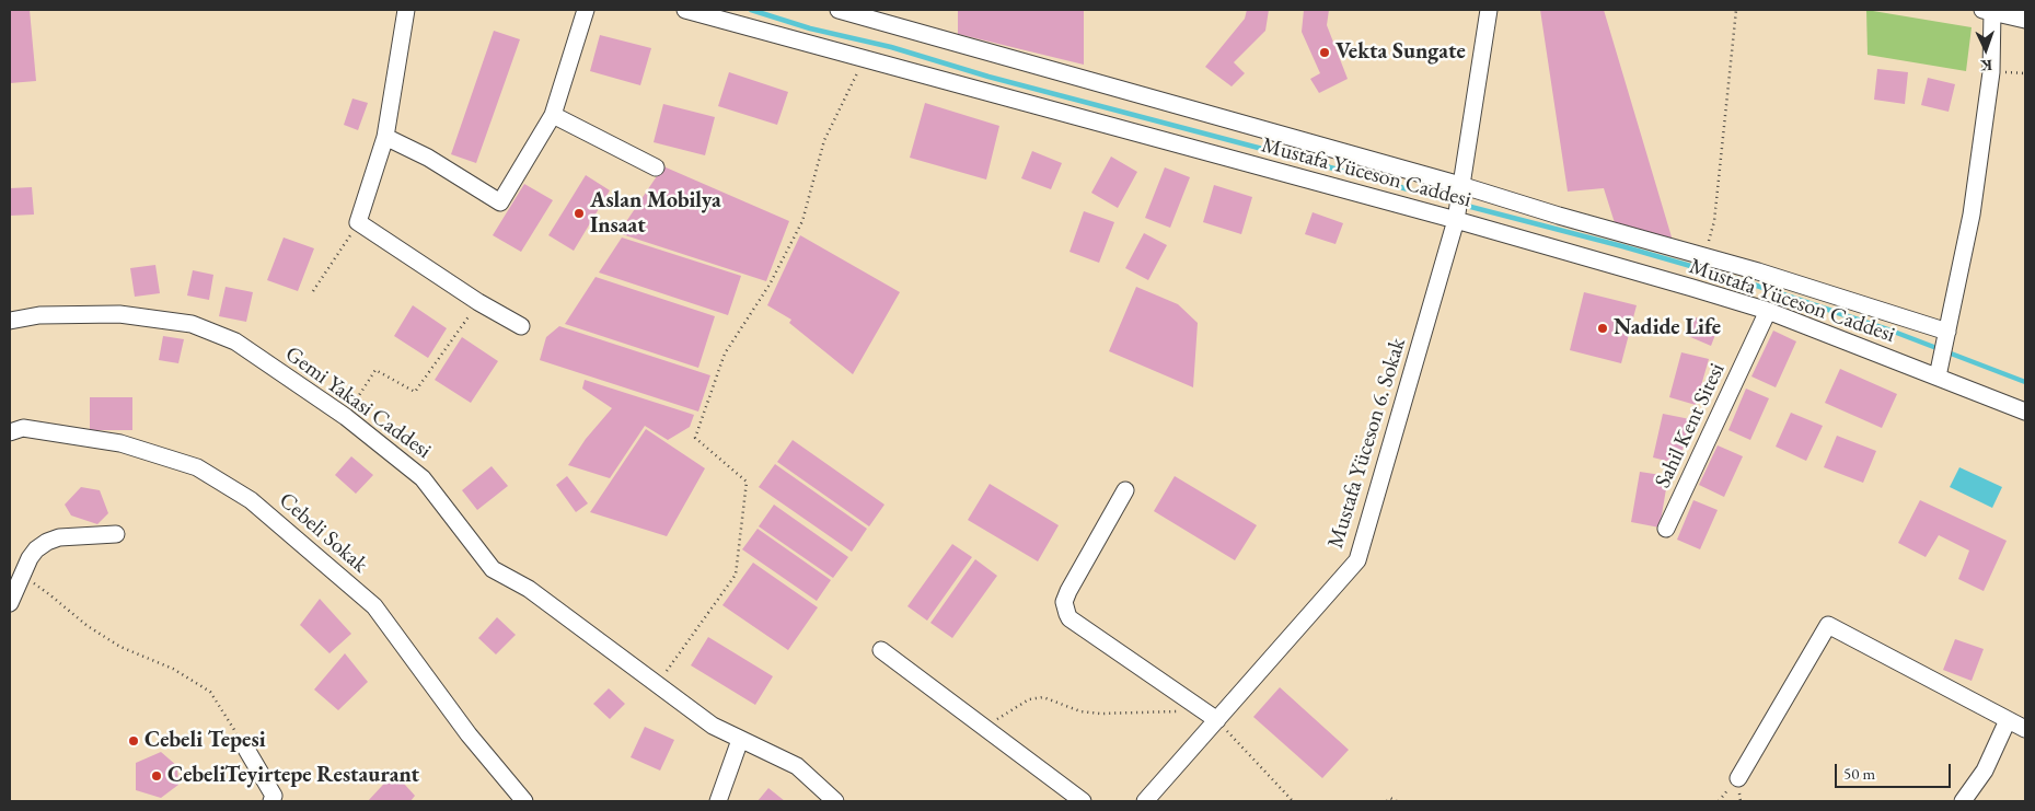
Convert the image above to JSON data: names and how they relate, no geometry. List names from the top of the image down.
{
  "streets": {
    "street": [
      "Mustafa Yüceson Caddesi",
      "Gemi Yakasi Caddesi",
      "Sahil Kent Sitesi",
      "Mustafa Yüceson 6. Sokak",
      "Cebeli Sokak"
    ]
  },
  "crossings": [
    ["Mustafa Yüceson Caddesi", "Sahil Kent Sitesi"],
    ["Mustafa Yüceson Caddesi", "Mustafa Yüceson 6. Sokak"]
  ],
  "places": [
    "Vekta Sungate",
    "Aslan Mobilya Insaat",
    "Nadide Life",
    "Cebeli Tepesi",
    "CebeliTeyirtepe Restaurant"
  ],
  "scale_bar": "50 m",
  "north": "bottom"
}
